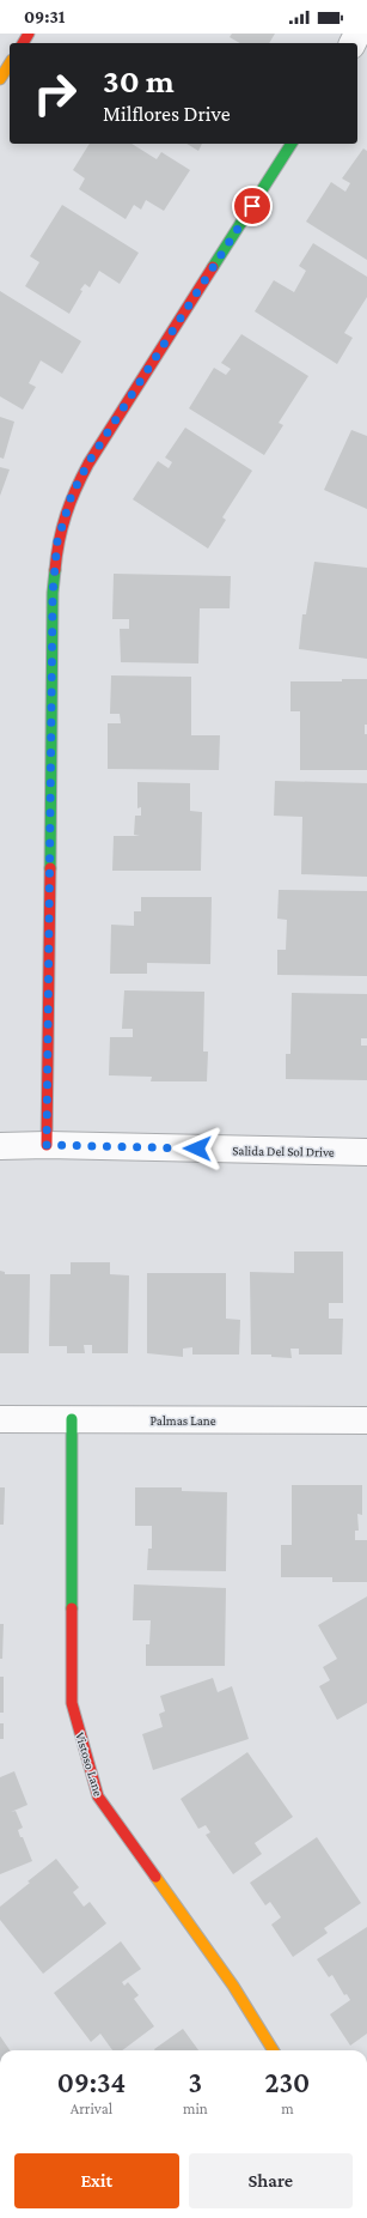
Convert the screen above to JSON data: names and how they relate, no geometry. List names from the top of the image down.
{
  "streets": {
    "street": ["Salida Del Sol Drive", "Palmas Lane", "Vistoso Lane"]
  },
  "crossings": [
    ["Palmas Lane", "Vistoso Lane"]
  ],
  "page": {
    "status": "09:31",
    "turn": ["30 m", "Milflores Drive"],
    "eta": [
      "09:34",
      "Arrival",
      "3",
      "min",
      "230",
      "m"
    ],
    "buttons": ["Exit", "Share"]
  }
}
